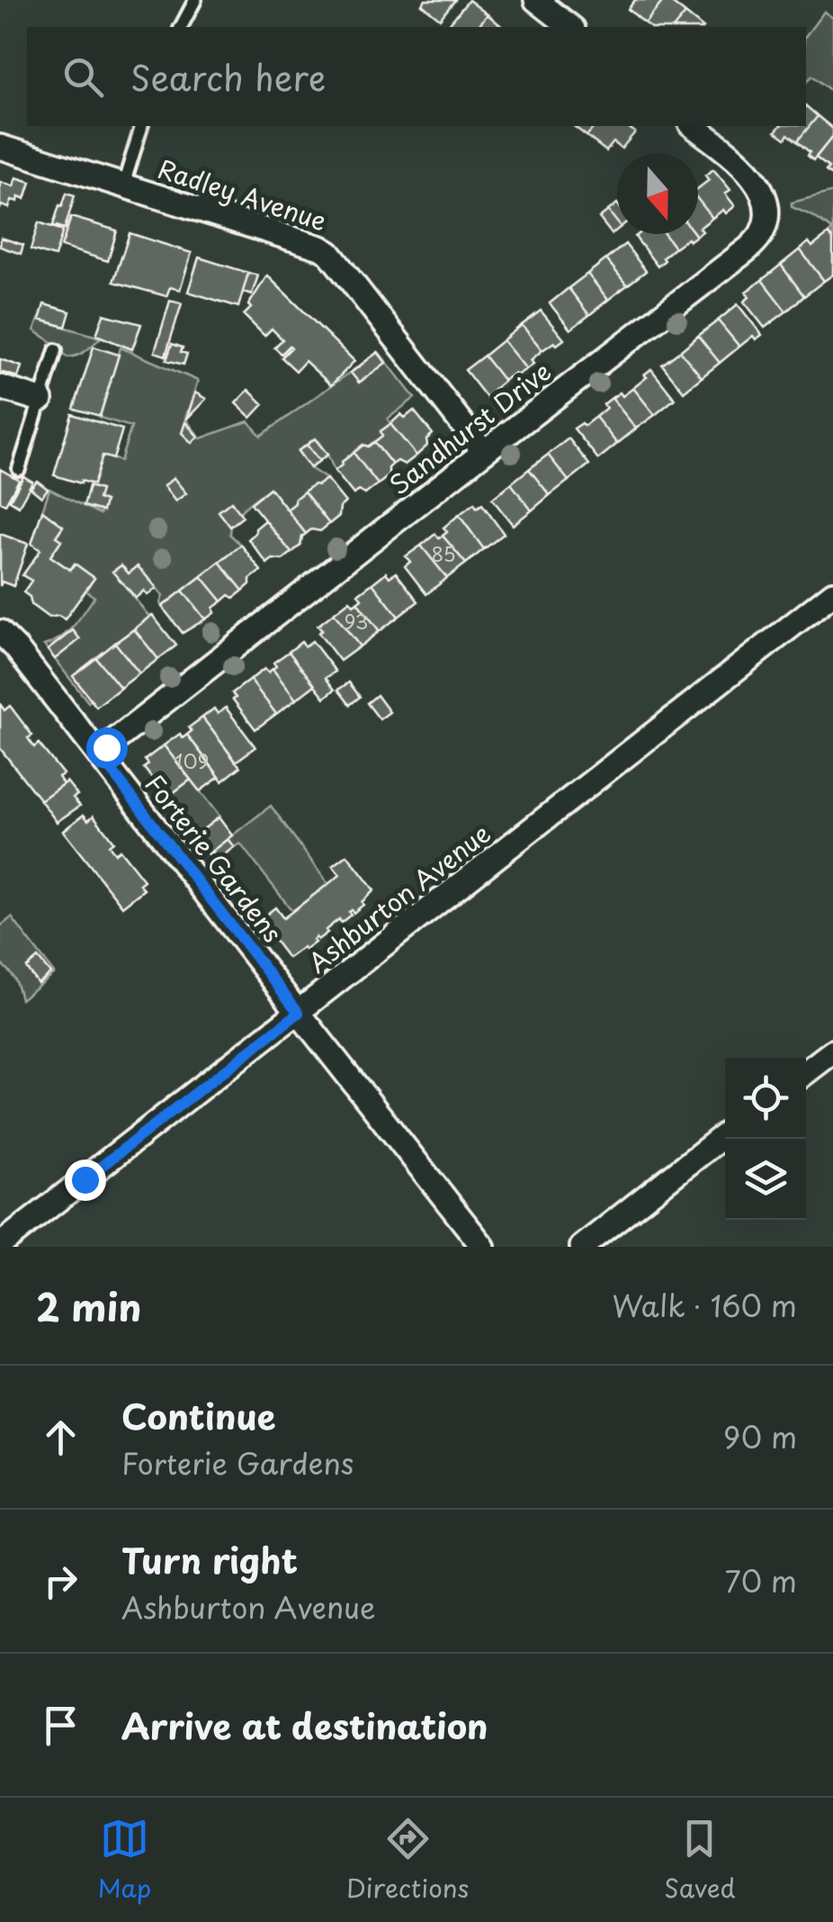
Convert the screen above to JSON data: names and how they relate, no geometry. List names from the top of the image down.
{
  "streets": {
    "street": [
      "Radley Avenue",
      "Sandhurst Drive",
      "Forterie Gardens",
      "Ashburton Avenue"
    ]
  },
  "crossings": [
    ["Radley Avenue", "Sandhurst Drive"],
    ["Sandhurst Drive", "Forterie Gardens"],
    ["Forterie Gardens", "Ashburton Avenue"]
  ],
  "house_numbers": ["85", "93", "109"],
  "north": "bottom",
  "page": {
    "search": "Search here",
    "heading": ["2 min", "Walk · 160 m"],
    "list": [
      ["Continue", "Forterie Gardens", "90 m"],
      ["Turn right", "Ashburton Avenue", "70 m"],
      "Arrive at destination"
    ],
    "nav": ["Map", "Directions", "Saved"]
  }
}
